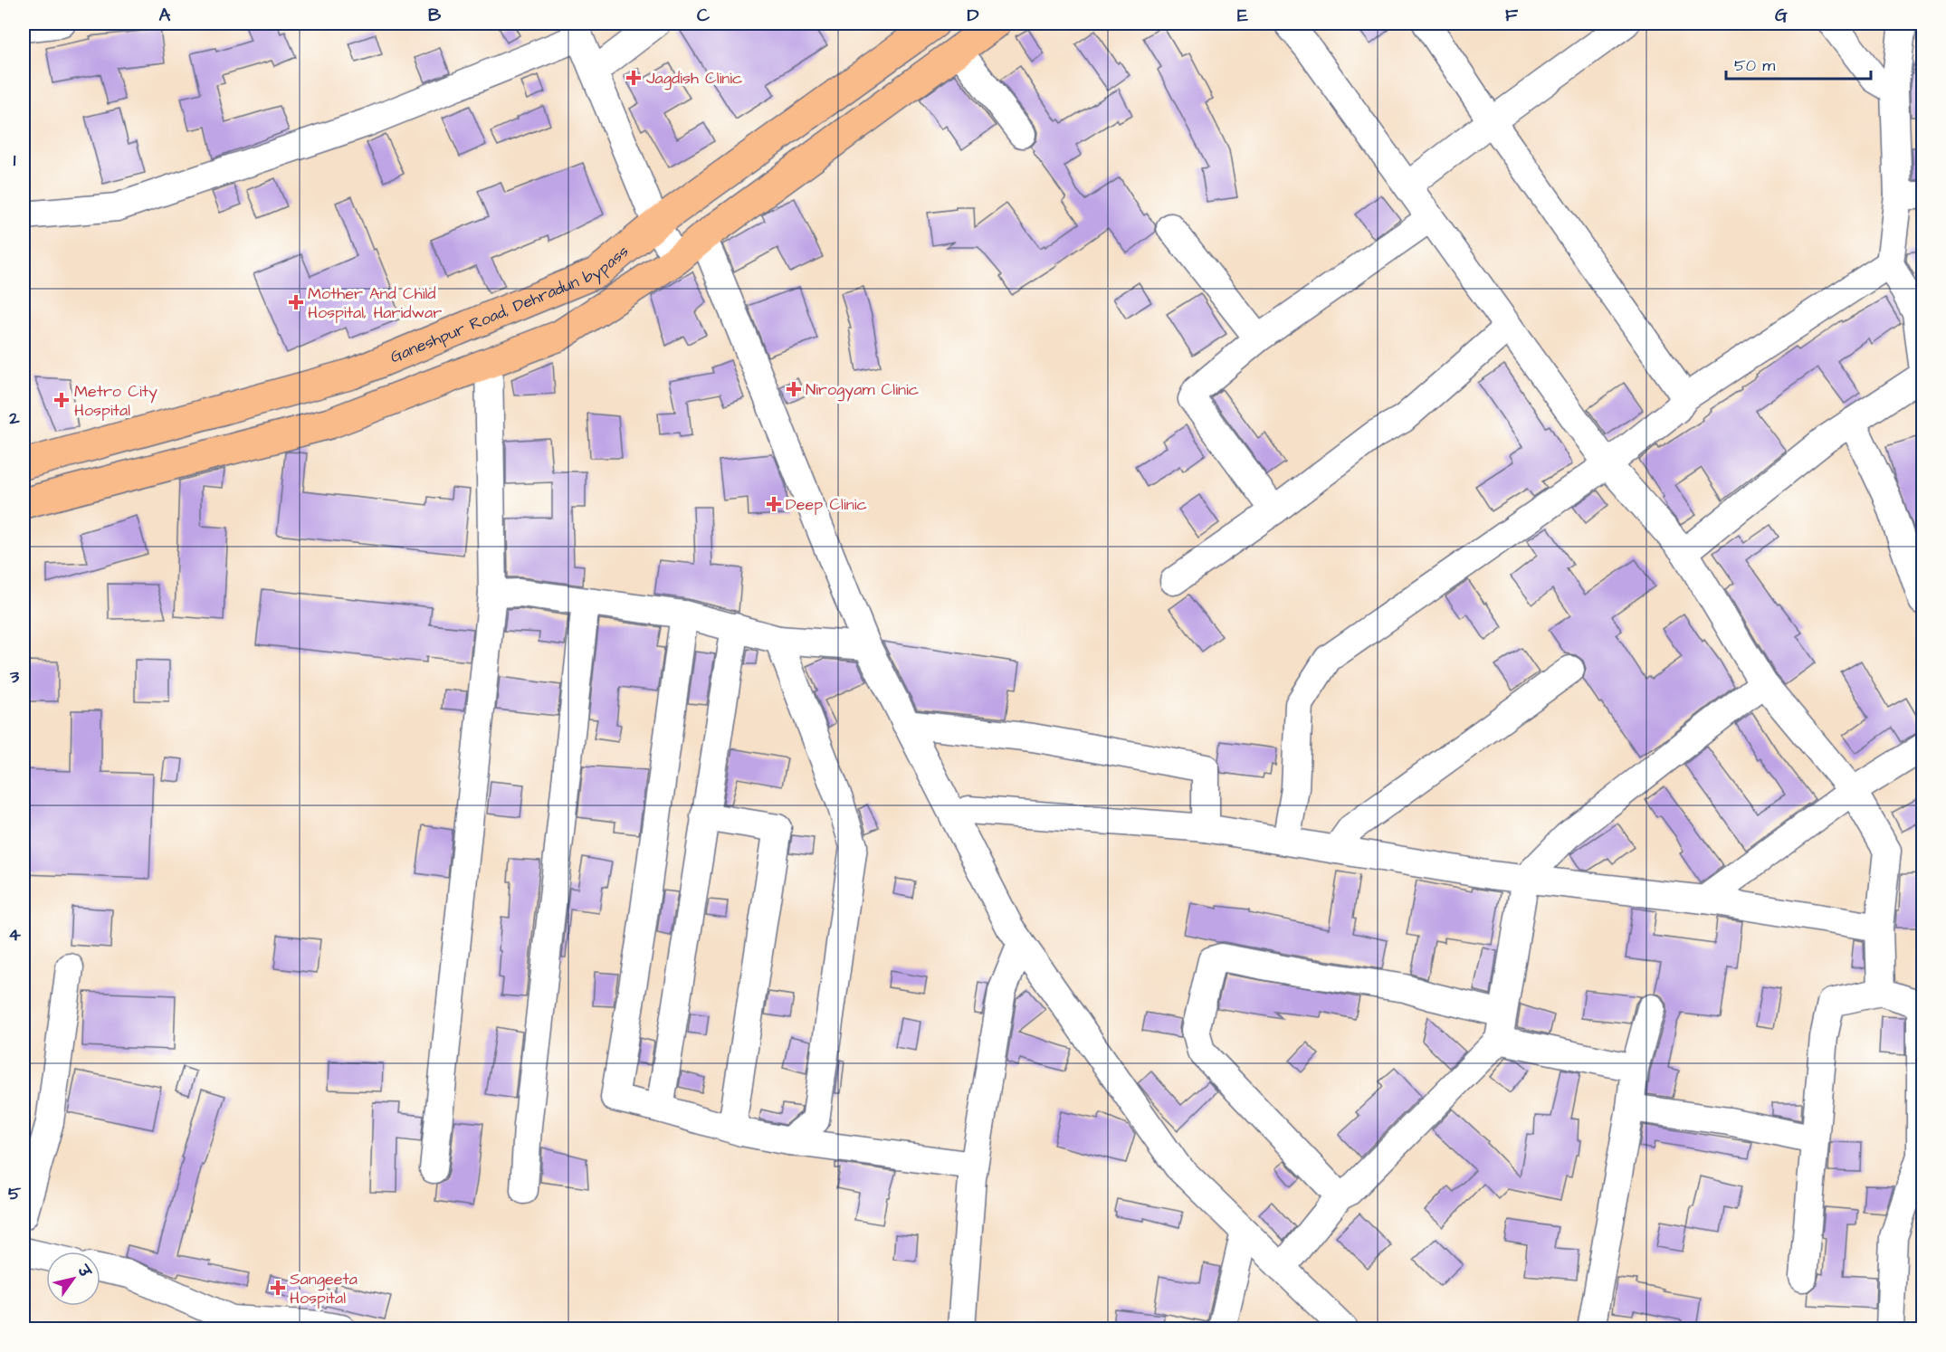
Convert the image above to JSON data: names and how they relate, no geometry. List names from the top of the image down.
{
  "streets": {
    "main road": ["Ganeshpur Road, Dehradun bypass"]
  },
  "places": {
    "health": [
      "Jagdish Clinic",
      "Mother And Child Hospital, Haridwar",
      "Nirogyam Clinic",
      "Metro City Hospital",
      "Deep Clinic",
      "Sangeeta Hospital"
    ]
  },
  "scale_bar": "50 m",
  "north": "top right",
  "grid": {
    "columns": [
      "A",
      "B",
      "C",
      "D",
      "E",
      "F",
      "G"
    ],
    "rows": [
      "1",
      "2",
      "3",
      "4",
      "5"
    ]
  }
}
